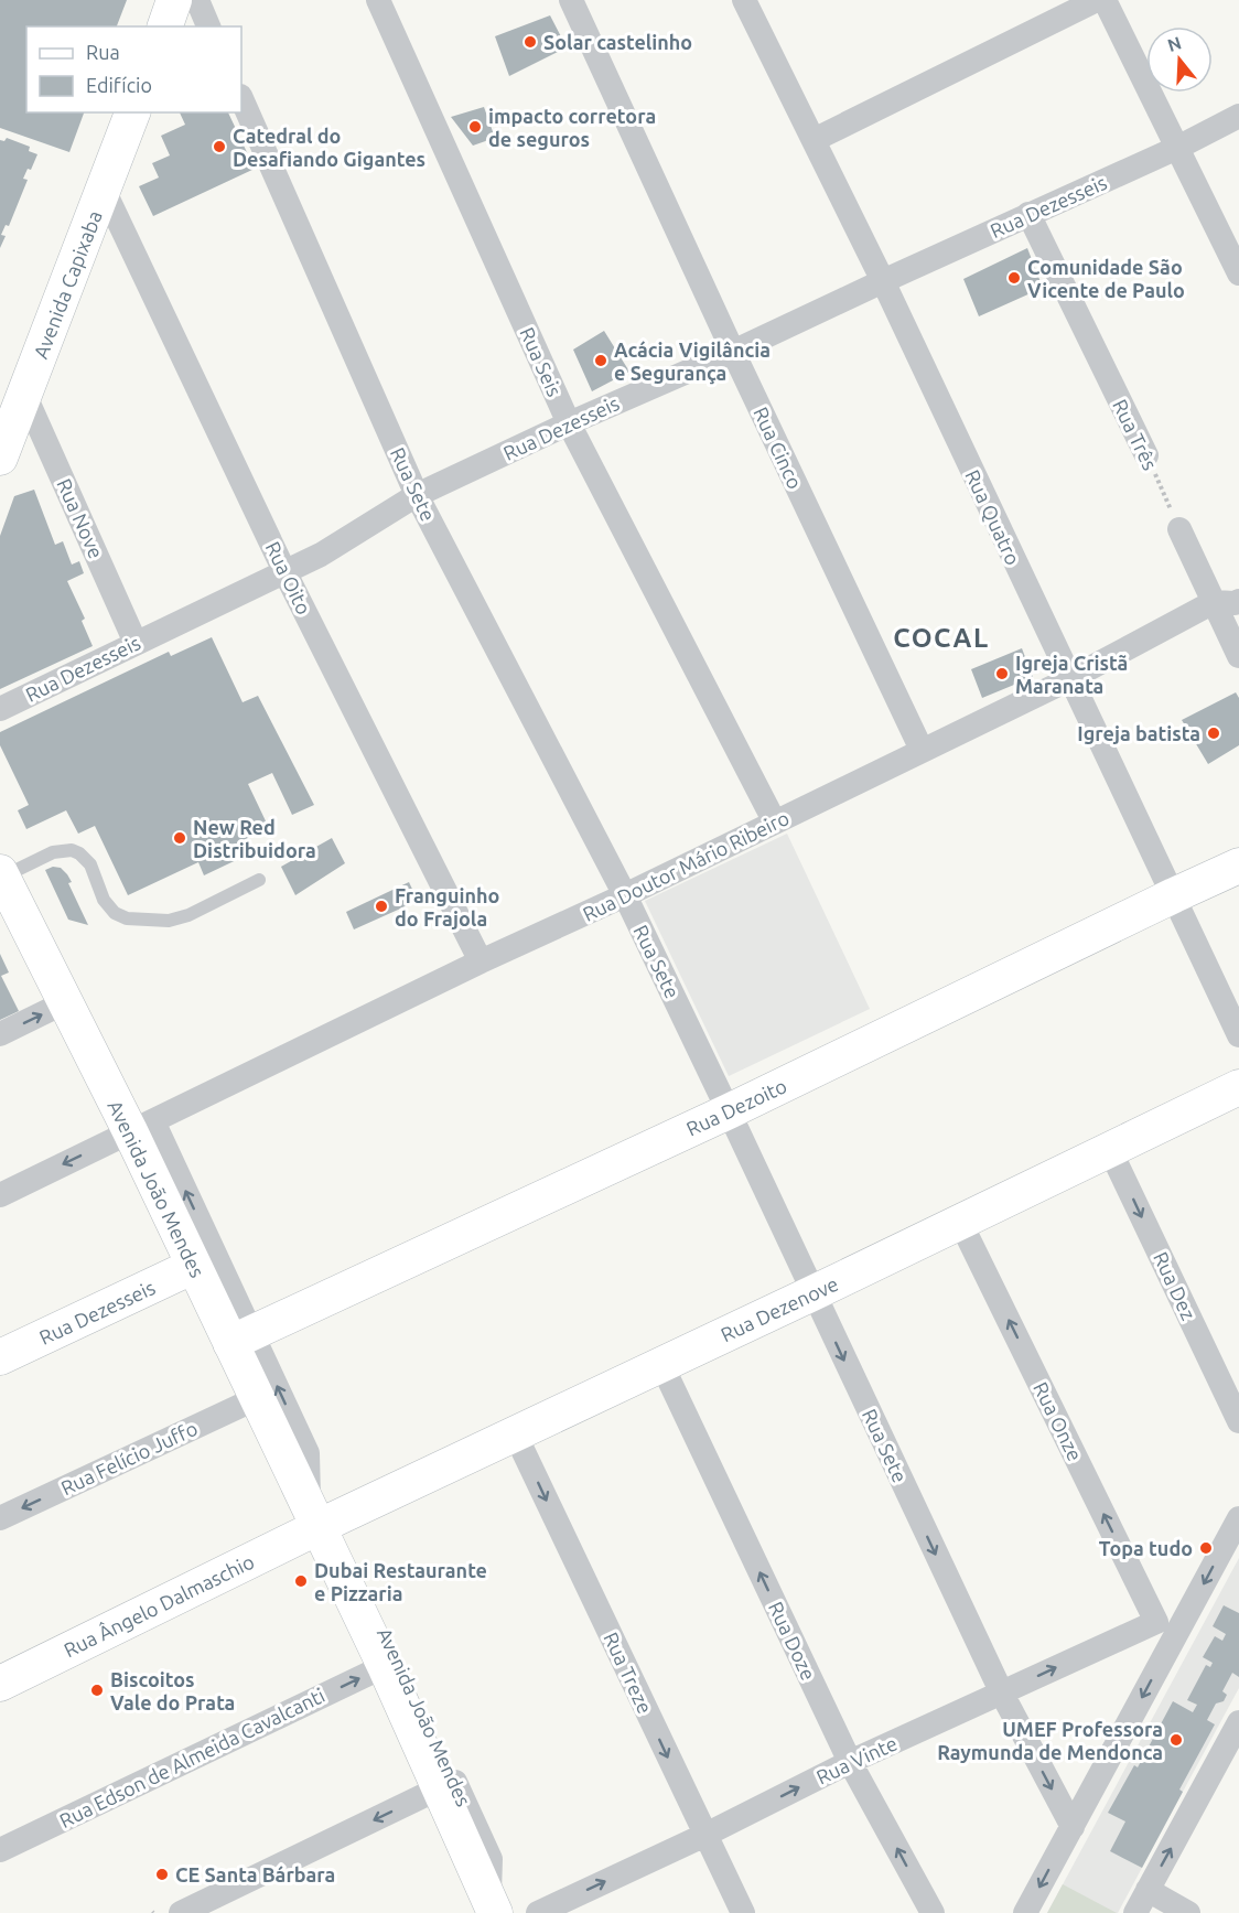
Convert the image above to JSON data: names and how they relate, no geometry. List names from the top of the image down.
{
  "streets": {
    "street": [
      "Rua Dezesseis",
      "Avenida Capixaba",
      "Rua Seis",
      "Rua Três",
      "Rua Cinco",
      "Rua Sete",
      "Rua Quatro",
      "Rua Nove",
      "Rua Oito",
      "Rua Doutor Mário Ribeiro",
      "Rua Dezoito",
      "Avenida João Mendes",
      "Rua Dez",
      "Rua Dezenove",
      "Rua Onze",
      "Rua Felício Juffo",
      "Rua Ângelo Dalmaschio",
      "Rua Doze",
      "Rua Treze",
      "Rua Edson de Almeida Cavalcanti",
      "Rua Vinte"
    ]
  },
  "crossings": [
    ["Rua Dezesseis", "Rua Seis"],
    ["Rua Dezesseis", "Rua Três"],
    ["Rua Dezesseis", "Rua Cinco"],
    ["Rua Dezesseis", "Rua Sete"],
    ["Rua Dezesseis", "Rua Quatro"],
    ["Rua Dezesseis", "Rua Nove"],
    ["Rua Dezesseis", "Rua Oito"],
    ["Rua Dezesseis", "Avenida João Mendes"],
    ["Avenida Capixaba", "Rua Nove"],
    ["Avenida Capixaba", "Rua Oito"],
    ["Rua Seis", "Rua Doutor Mário Ribeiro"],
    ["Rua Cinco", "Rua Doutor Mário Ribeiro"],
    ["Rua Sete", "Rua Doutor Mário Ribeiro"],
    ["Rua Sete", "Rua Dezoito"],
    ["Rua Sete", "Rua Dezenove"],
    ["Rua Sete", "Rua Vinte"],
    ["Rua Quatro", "Rua Doutor Mário Ribeiro"],
    ["Rua Quatro", "Rua Dezoito"],
    ["Rua Oito", "Rua Doutor Mário Ribeiro"],
    ["Rua Doutor Mário Ribeiro", "Avenida João Mendes"],
    ["Rua Dezoito", "Avenida João Mendes"],
    ["Avenida João Mendes", "Rua Dezenove"],
    ["Avenida João Mendes", "Rua Felício Juffo"],
    ["Avenida João Mendes", "Rua Ângelo Dalmaschio"],
    ["Avenida João Mendes", "Rua Edson de Almeida Cavalcanti"],
    ["Rua Dez", "Rua Dezenove"],
    ["Rua Dezenove", "Rua Onze"],
    ["Rua Dezenove", "Rua Ângelo Dalmaschio"],
    ["Rua Dezenove", "Rua Doze"],
    ["Rua Dezenove", "Rua Treze"],
    ["Rua Onze", "Rua Vinte"],
    ["Rua Doze", "Rua Vinte"],
    ["Rua Treze", "Rua Vinte"]
  ],
  "one_way": [
    "Rua Dez",
    "Rua Onze",
    "Rua Felício Juffo",
    "Rua Doze",
    "Rua Treze",
    "Rua Vinte"
  ],
  "districts": ["COCAL"],
  "places": [
    "Solar castelinho",
    "impacto corretora de seguros",
    "Catedral do Desafiando Gigantes",
    "Comunidade São Vicente de Paulo",
    "Acácia Vigilância e Segurança",
    "Igreja Cristã Maranata",
    "Igreja batista",
    "New Red Distribuidora",
    "Franguinho do Frajola",
    "Topa tudo",
    "Dubai Restaurante e Pizzaria",
    "Biscoitos Vale do Prata",
    "UMEF Professora Raymunda de Mendonca",
    "CE Santa Bárbara"
  ],
  "legend": ["Rua", "Edifício"],
  "north": "top"
}
